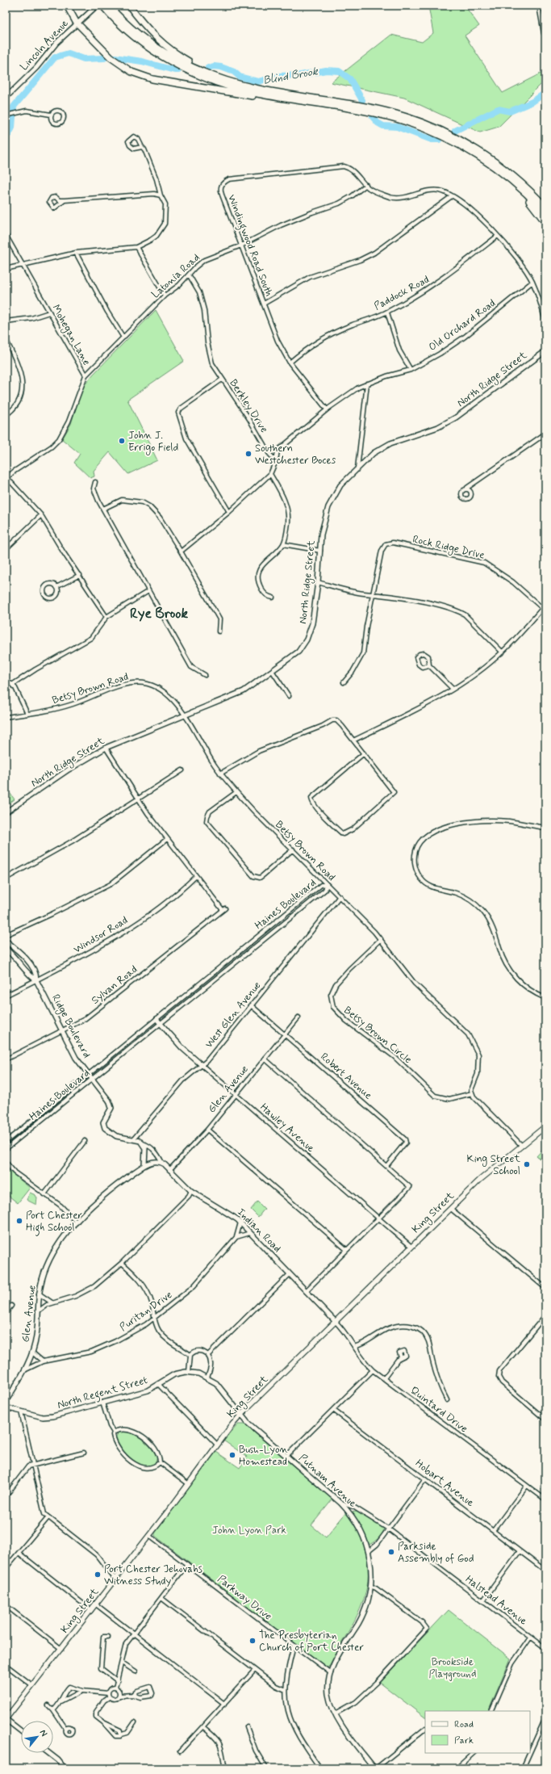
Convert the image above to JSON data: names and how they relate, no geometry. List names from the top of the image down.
{
  "streets": {
    "main road": ["King Street"],
    "street": [
      "Lincoln Avenue",
      "Windingwood Road South",
      "Latonia Road",
      "Paddock Road",
      "Old Orchard Road",
      "Mohegan Lane",
      "North Ridge Street",
      "Berkley Drive",
      "Rock Ridge Drive",
      "Betsy Brown Road",
      "Haines Boulevard",
      "Windsor Road",
      "Sylvan Road",
      "West Glen Avenue",
      "Ridge Boulevard",
      "Betsy Brown Circle",
      "Robert Avenue",
      "Glen Avenue",
      "Hawley Avenue",
      "Indian Road",
      "Puritan Drive",
      "North Regent Street",
      "Quintard Drive",
      "Putnam Avenue",
      "Hobart Avenue",
      "Parkway Drive",
      "Halstead Avenue"
    ]
  },
  "crossings": [
    ["Windingwood Road South", "Latonia Road"],
    ["Windingwood Road South", "Paddock Road"],
    ["Windingwood Road South", "Old Orchard Road"],
    ["Latonia Road", "Mohegan Lane"],
    ["Latonia Road", "Berkley Drive"],
    ["Old Orchard Road", "Berkley Drive"],
    ["North Ridge Street", "Betsy Brown Road"],
    ["Betsy Brown Road", "Haines Boulevard"],
    ["Betsy Brown Road", "West Glen Avenue"],
    ["Betsy Brown Road", "Betsy Brown Circle"],
    ["Haines Boulevard", "Ridge Boulevard"],
    ["Haines Boulevard", "Hawley Avenue"],
    ["Haines Boulevard", "Indian Road"],
    ["Windsor Road", "Sylvan Road"],
    ["Windsor Road", "Ridge Boulevard"],
    ["Sylvan Road", "Ridge Boulevard"],
    ["West Glen Avenue", "Robert Avenue"],
    ["West Glen Avenue", "Hawley Avenue"],
    ["West Glen Avenue", "Indian Road"],
    ["Ridge Boulevard", "Indian Road"],
    ["Robert Avenue", "Glen Avenue"],
    ["Glen Avenue", "Hawley Avenue"],
    ["Glen Avenue", "Indian Road"],
    ["Glen Avenue", "Puritan Drive"],
    ["Hawley Avenue", "King Street"],
    ["King Street", "Indian Road"],
    ["King Street", "North Regent Street"],
    ["King Street", "Quintard Drive"],
    ["King Street", "Putnam Avenue"],
    ["King Street", "Parkway Drive"],
    ["Indian Road", "Puritan Drive"],
    ["Indian Road", "Quintard Drive"],
    ["North Regent Street", "Putnam Avenue"],
    ["Putnam Avenue", "Parkway Drive"],
    ["Putnam Avenue", "Halstead Avenue"]
  ],
  "districts": ["Rye Brook"],
  "water": ["Blind Brook"],
  "parks": ["John Lyon Park", "Brookside Playground"],
  "places": [
    "John J. Errigo Field",
    "Southern Westchester Boces",
    "King Street School",
    "Port Chester High School",
    "Bush-Lyon Homestead",
    "Parkside Assembly of God",
    "Port Chester Jehovahs Witness Study",
    "The Presbyterian Church of Port Chester"
  ],
  "legend": ["Road", "Park"],
  "north": "top right"
}
